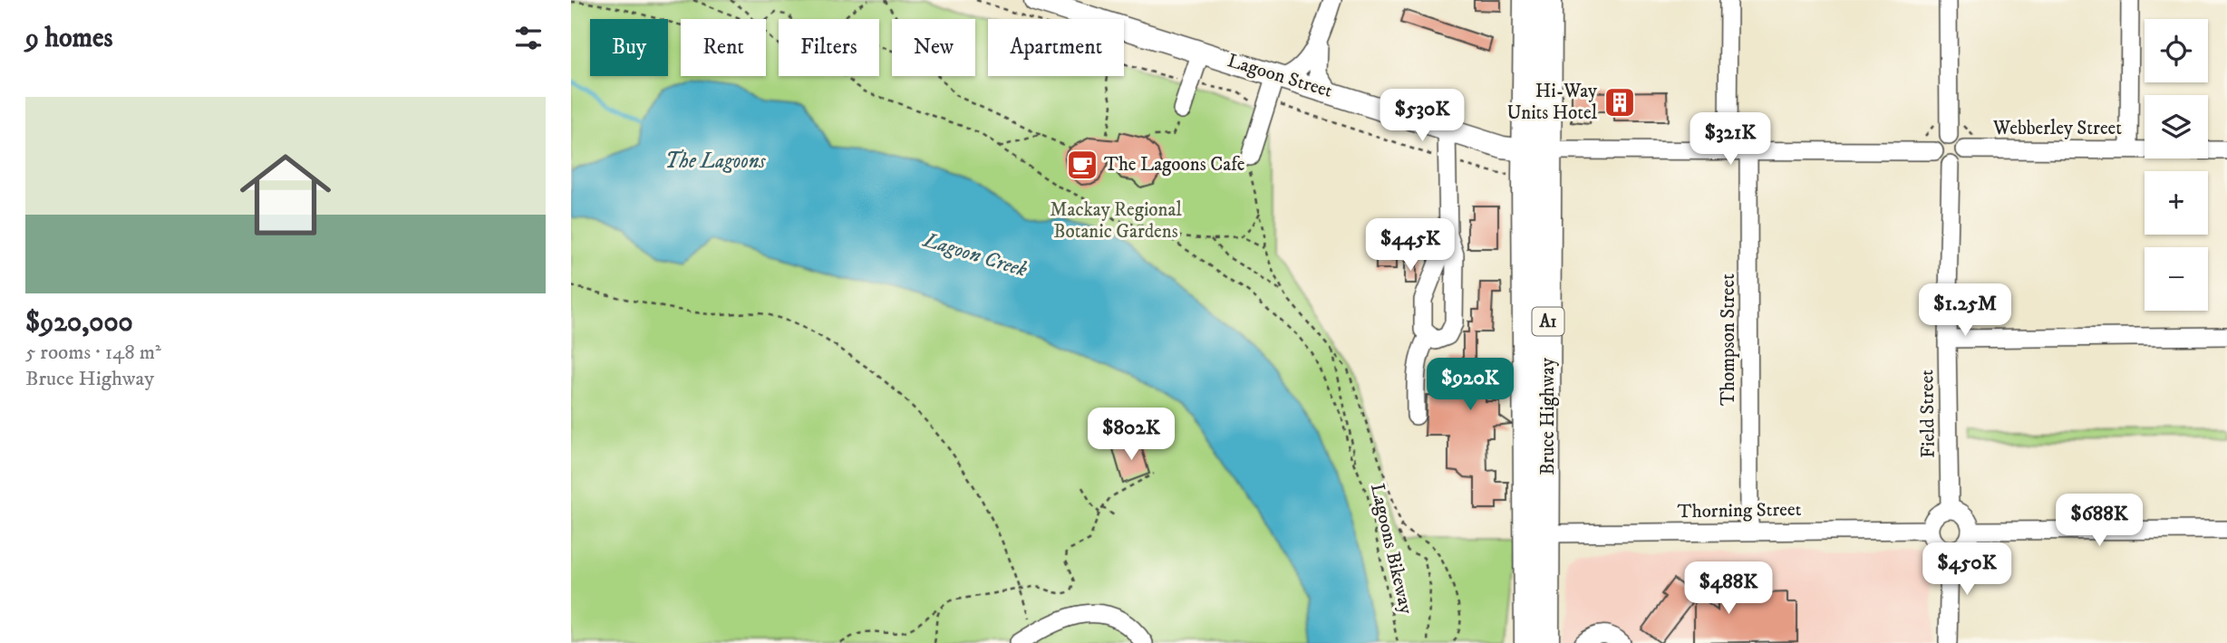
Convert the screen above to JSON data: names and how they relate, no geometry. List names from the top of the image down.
{
  "streets": {
    "highway": ["A1", "Bruce Highway"],
    "main road": ["Lagoon Street"],
    "street": [
      "Webberley Street",
      "Thompson Street",
      "Field Street",
      "Thorning Street"
    ],
    "path": ["Lagoons Bikeway"]
  },
  "crossings": [
    ["Lagoon Street", "Bruce Highway"],
    ["Webberley Street", "Field Street"],
    ["Thompson Street", "Thorning Street"],
    ["Field Street", "Thorning Street"],
    ["Bruce Highway", "Thorning Street"]
  ],
  "water": ["The Lagoons", "Lagoon Creek"],
  "parks": ["Mackay Regional Botanic Gardens"],
  "places": {
    "building": ["Hi-Way Units Hotel"],
    "cafe": ["The Lagoons Cafe"]
  },
  "page": {
    "heading": "9 homes",
    "map_buttons": ["+", "−"],
    "chip": [
      "Buy",
      "Rent",
      "Filters",
      "New",
      "Apartment"
    ],
    "list": [
      {
        "name": "$920,000",
        "note": "5 rooms · 148 m² · Bruce Highway"
      }
    ],
    "price": [
      "$530K",
      "$321K",
      "$445K",
      "$1.25M",
      "$920K",
      "$802K",
      "$688K",
      "$450K",
      "$488K"
    ]
  }
}
